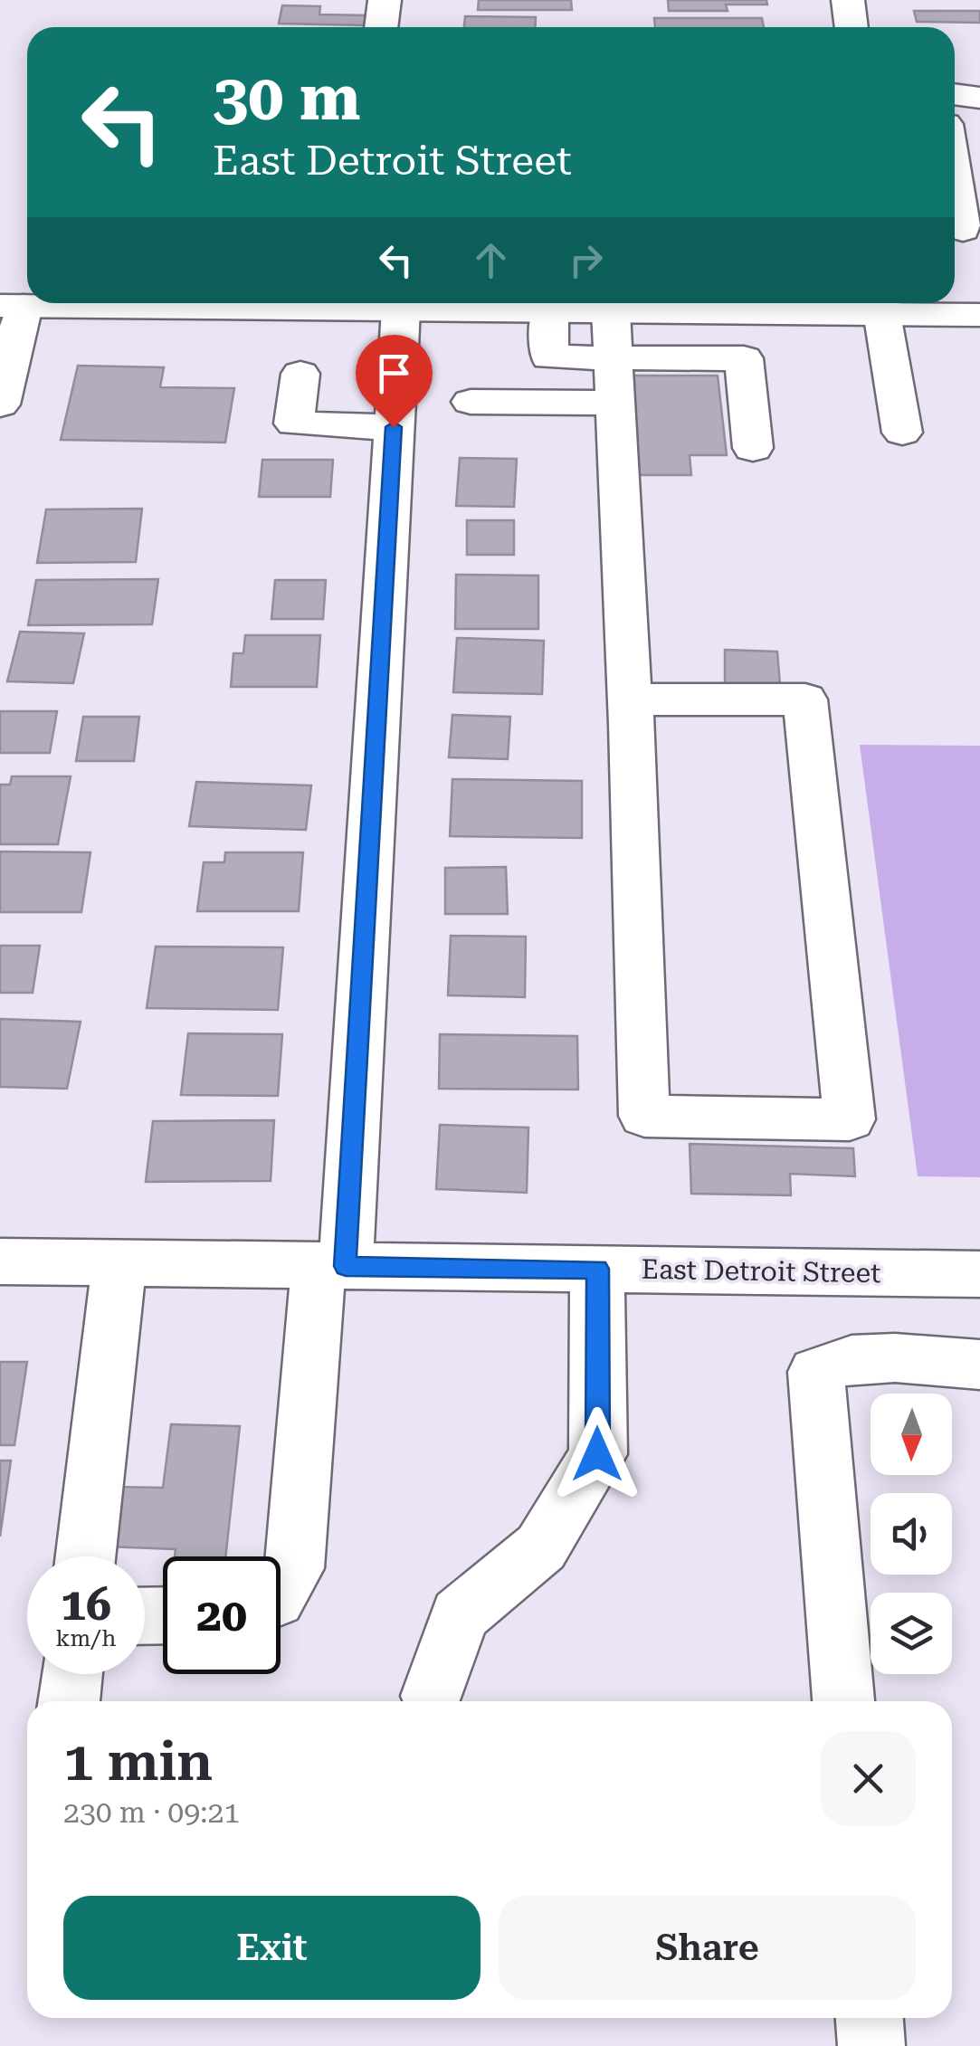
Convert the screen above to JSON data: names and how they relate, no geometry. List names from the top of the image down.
{
  "streets": {
    "street": ["East Detroit Street"]
  },
  "north": "bottom",
  "page": {
    "turn": ["30 m", "East Detroit Street"],
    "speed": "16 km/h",
    "limit": "20",
    "heading": ["1 min", "230 m · 09:21"],
    "buttons": ["Exit", "Share"]
  }
}
